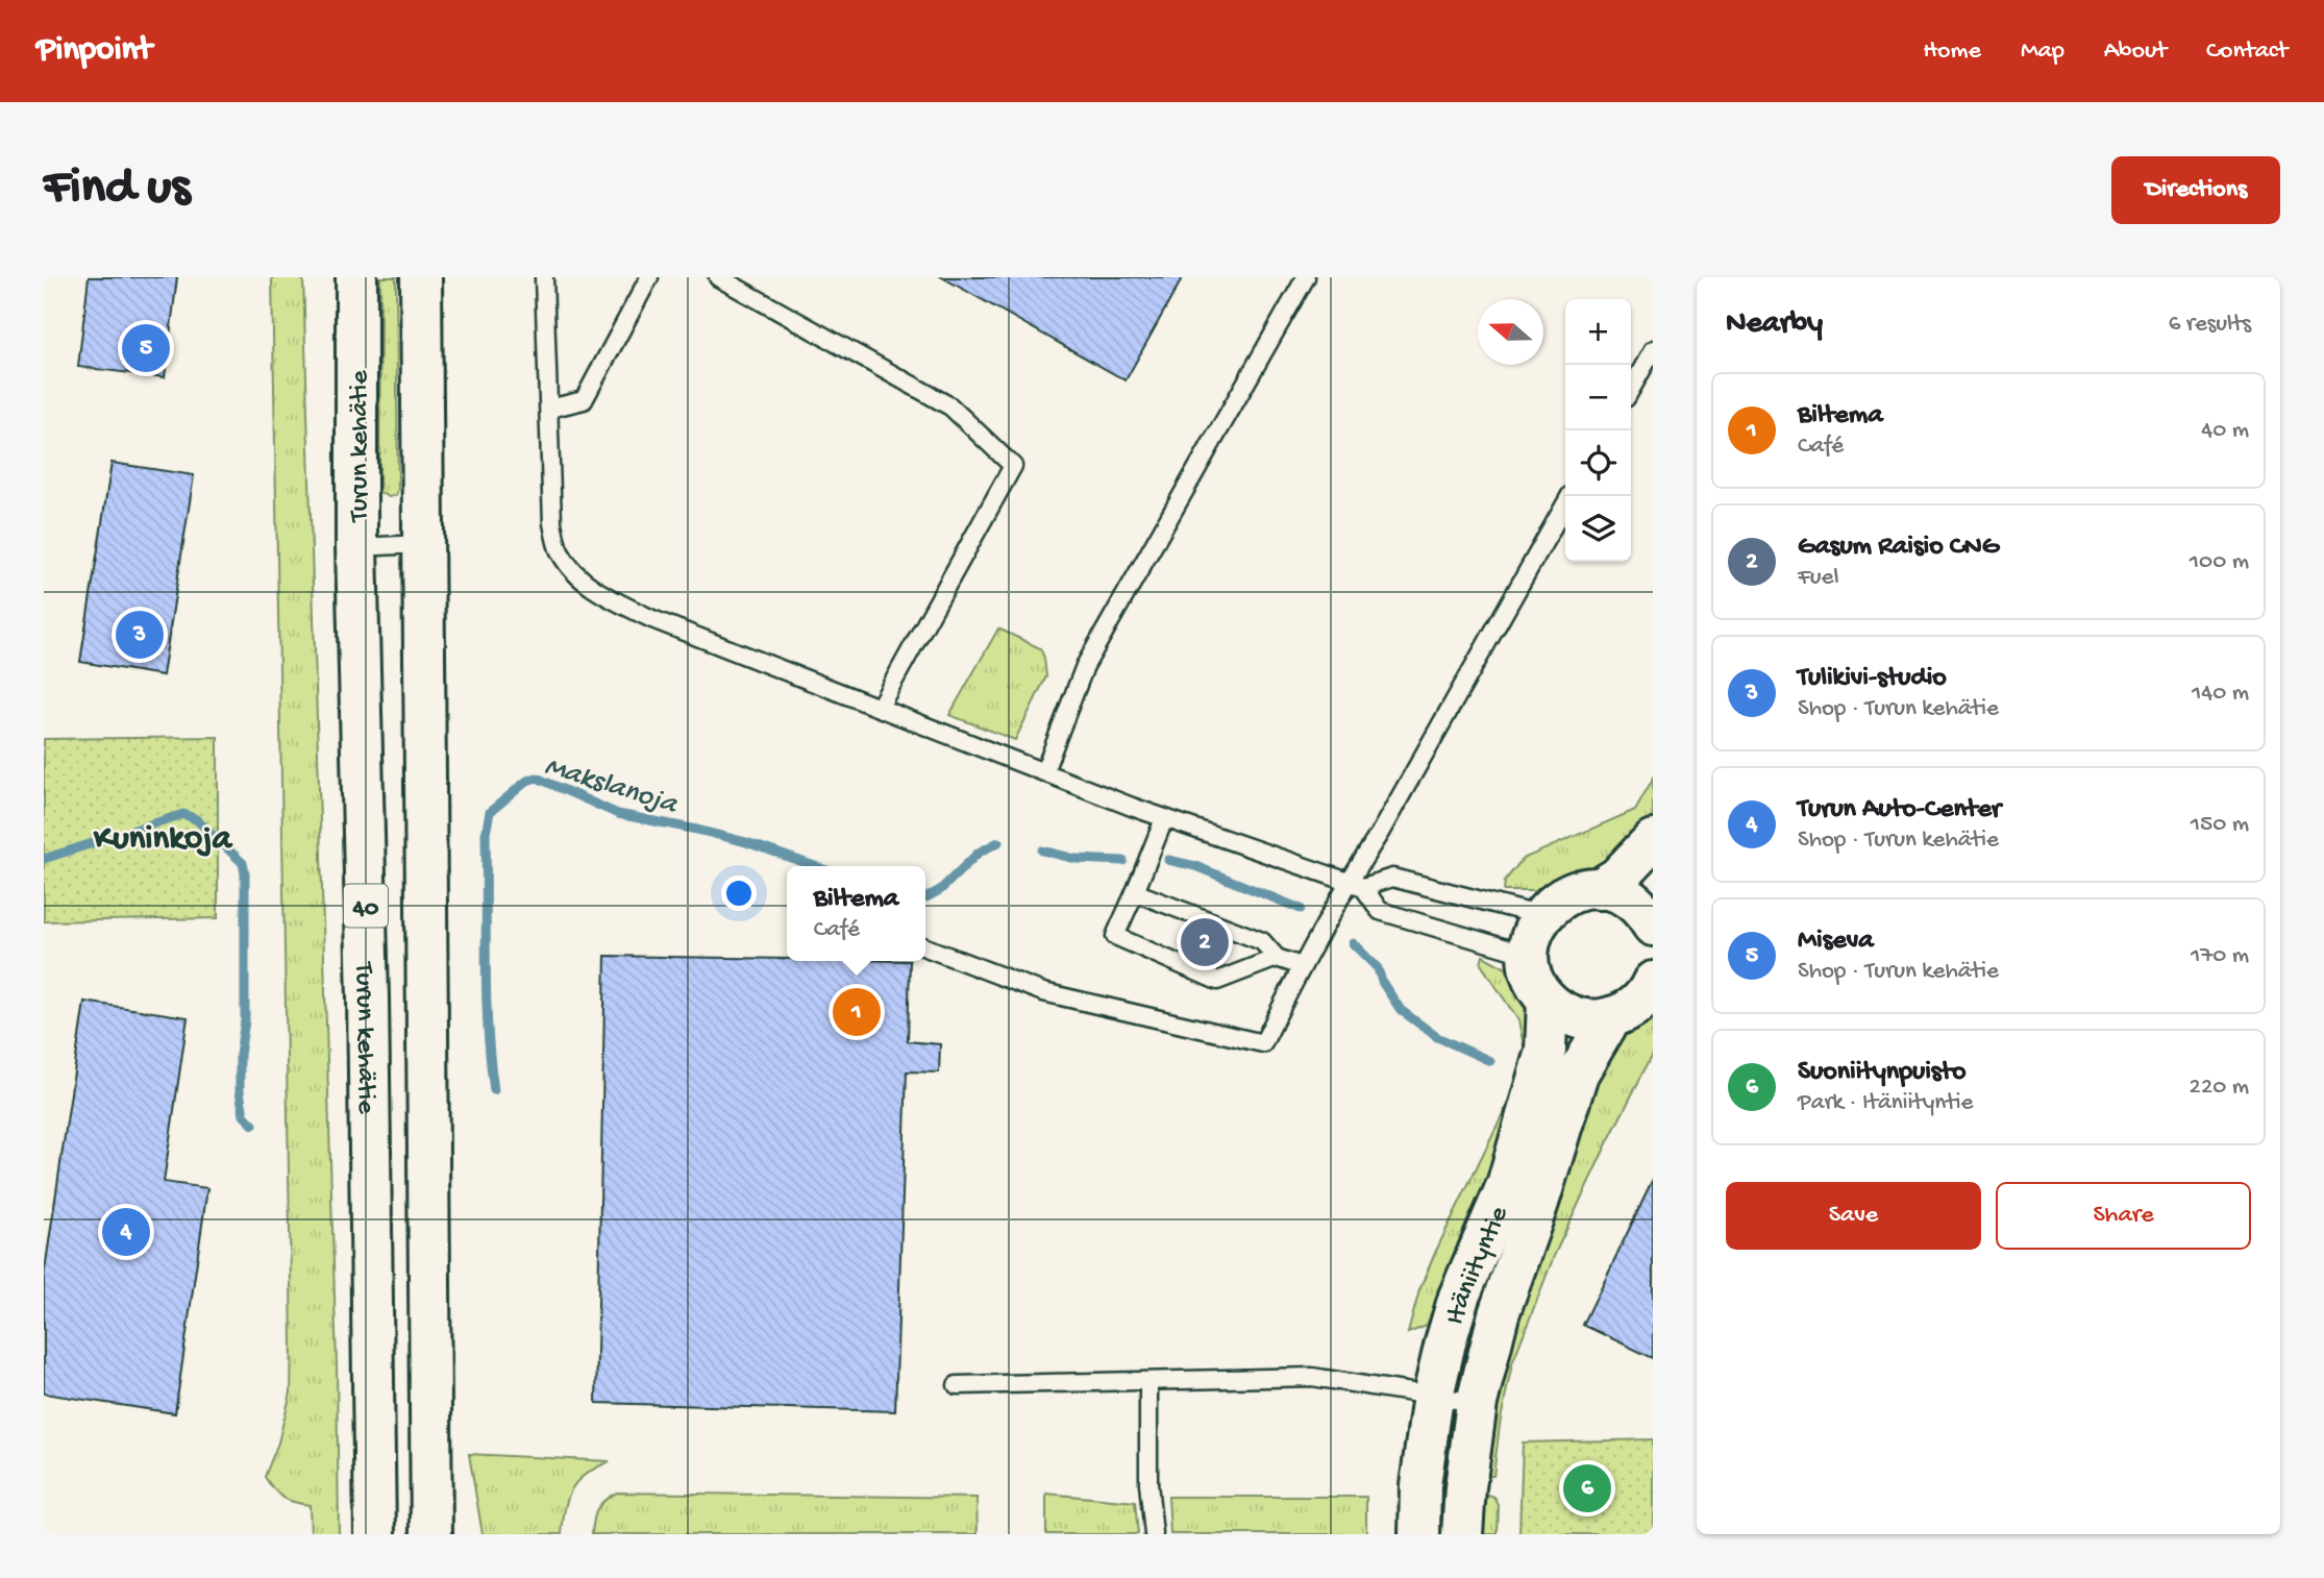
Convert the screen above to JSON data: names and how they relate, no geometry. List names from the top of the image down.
{
  "streets": {
    "main road": ["Turun kehätie", "40", "Itäniityntie"]
  },
  "districts": ["Kuninkoja"],
  "water": ["Makslanoja"],
  "north": "left",
  "page": {
    "header": "Pinpoint",
    "nav": [
      "Home",
      "Map",
      "About",
      "Contact"
    ],
    "buttons": [
      "Directions",
      ["Save", "Share"]
    ],
    "title": "Find us",
    "heading": ["Nearby", "6 results"],
    "map_buttons": ["+", "−"],
    "pins": [
      "5",
      "3",
      "2",
      "1",
      "4",
      "6"
    ],
    "list": [
      {
        "mark": "1",
        "name": "Biltema",
        "note": "Café",
        "value": "40 m"
      },
      {
        "mark": "2",
        "name": "Gasum Raisio CNG",
        "note": "Fuel",
        "value": "100 m"
      },
      {
        "mark": "3",
        "name": "Tulikivi-studio",
        "note": "Shop · Turun kehätie",
        "value": "140 m"
      },
      {
        "mark": "4",
        "name": "Turun Auto-Center",
        "note": "Shop · Turun kehätie",
        "value": "150 m"
      },
      {
        "mark": "5",
        "name": "Miseva",
        "note": "Shop · Turun kehätie",
        "value": "170 m"
      },
      {
        "mark": "6",
        "name": "Suoniitynpuisto",
        "note": "Park · Itäniityntie",
        "value": "220 m"
      }
    ],
    "popup": ["Biltema", "Café"]
  }
}
